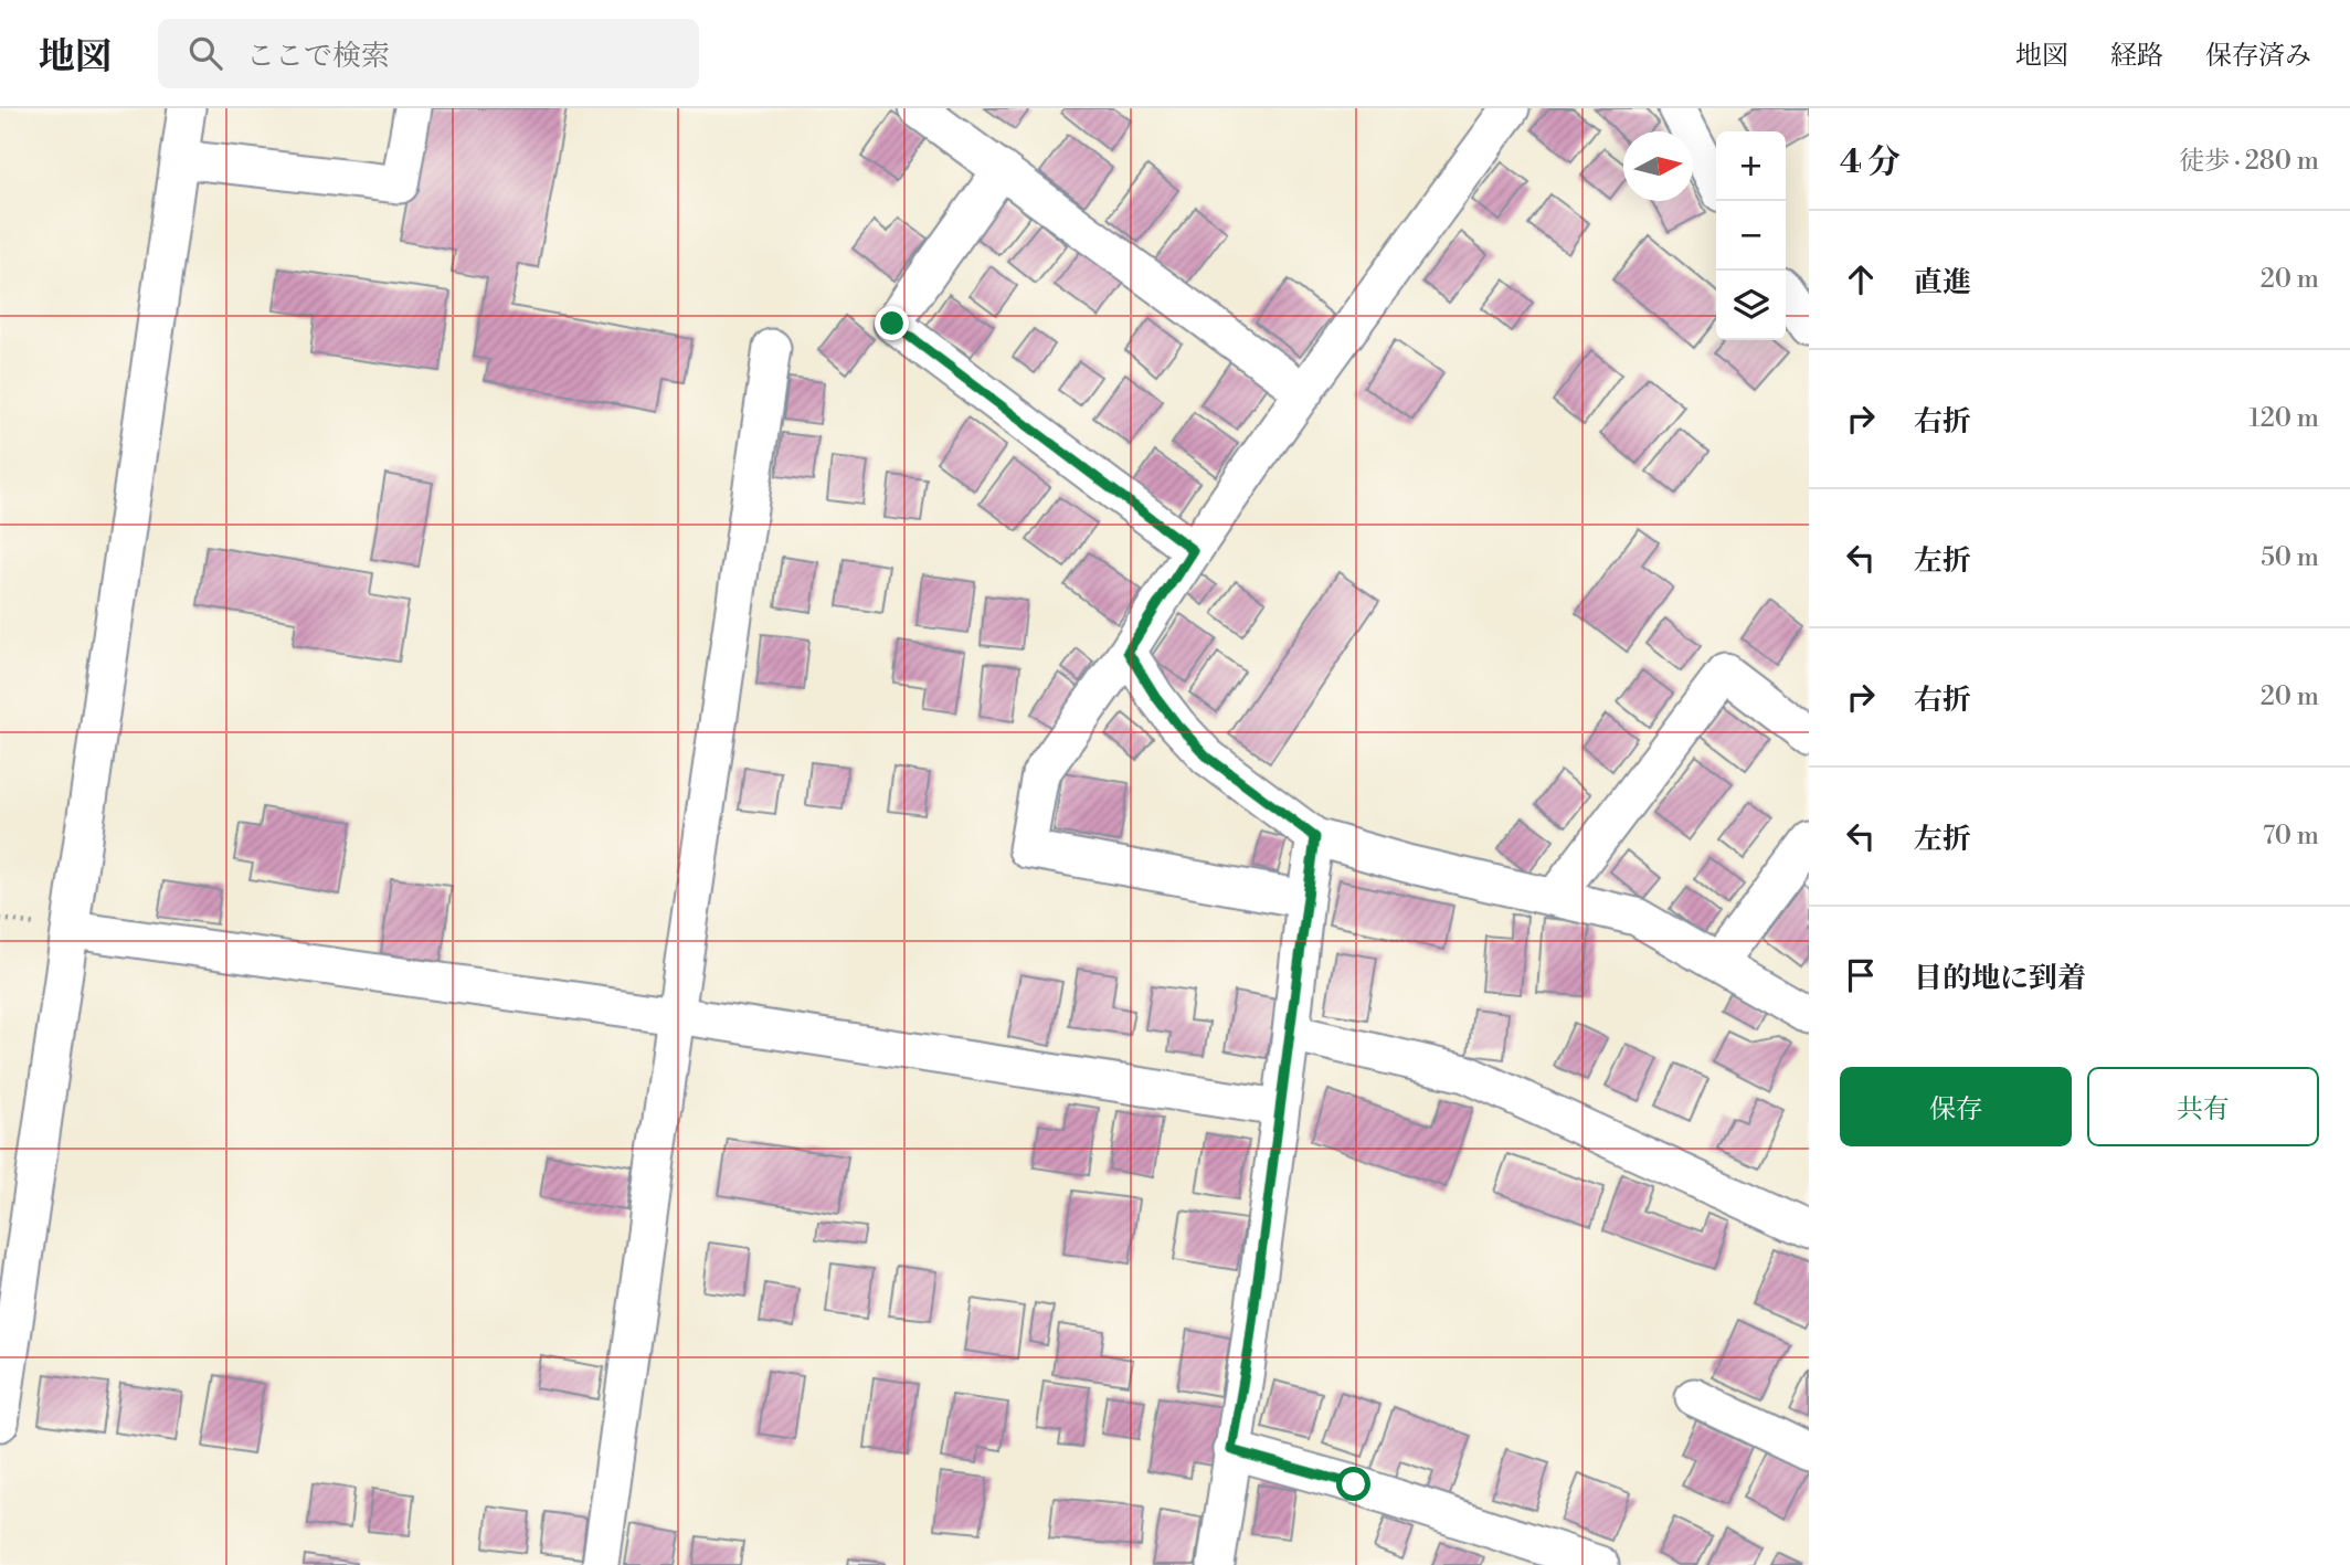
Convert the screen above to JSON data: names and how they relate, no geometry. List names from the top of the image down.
{
  "north": "right",
  "page": {
    "header": "地図",
    "search": "ここで検索",
    "nav": ["地図", "経路", "保存済み"],
    "heading": ["4 分", "徒歩 · 280 m"],
    "map_buttons": ["+", "−"],
    "list": [
      ["直進", "20 m"],
      ["右折", "120 m"],
      ["左折", "50 m"],
      ["右折", "20 m"],
      ["左折", "70 m"],
      "目的地に到着"
    ],
    "buttons": ["保存", "共有"]
  }
}
